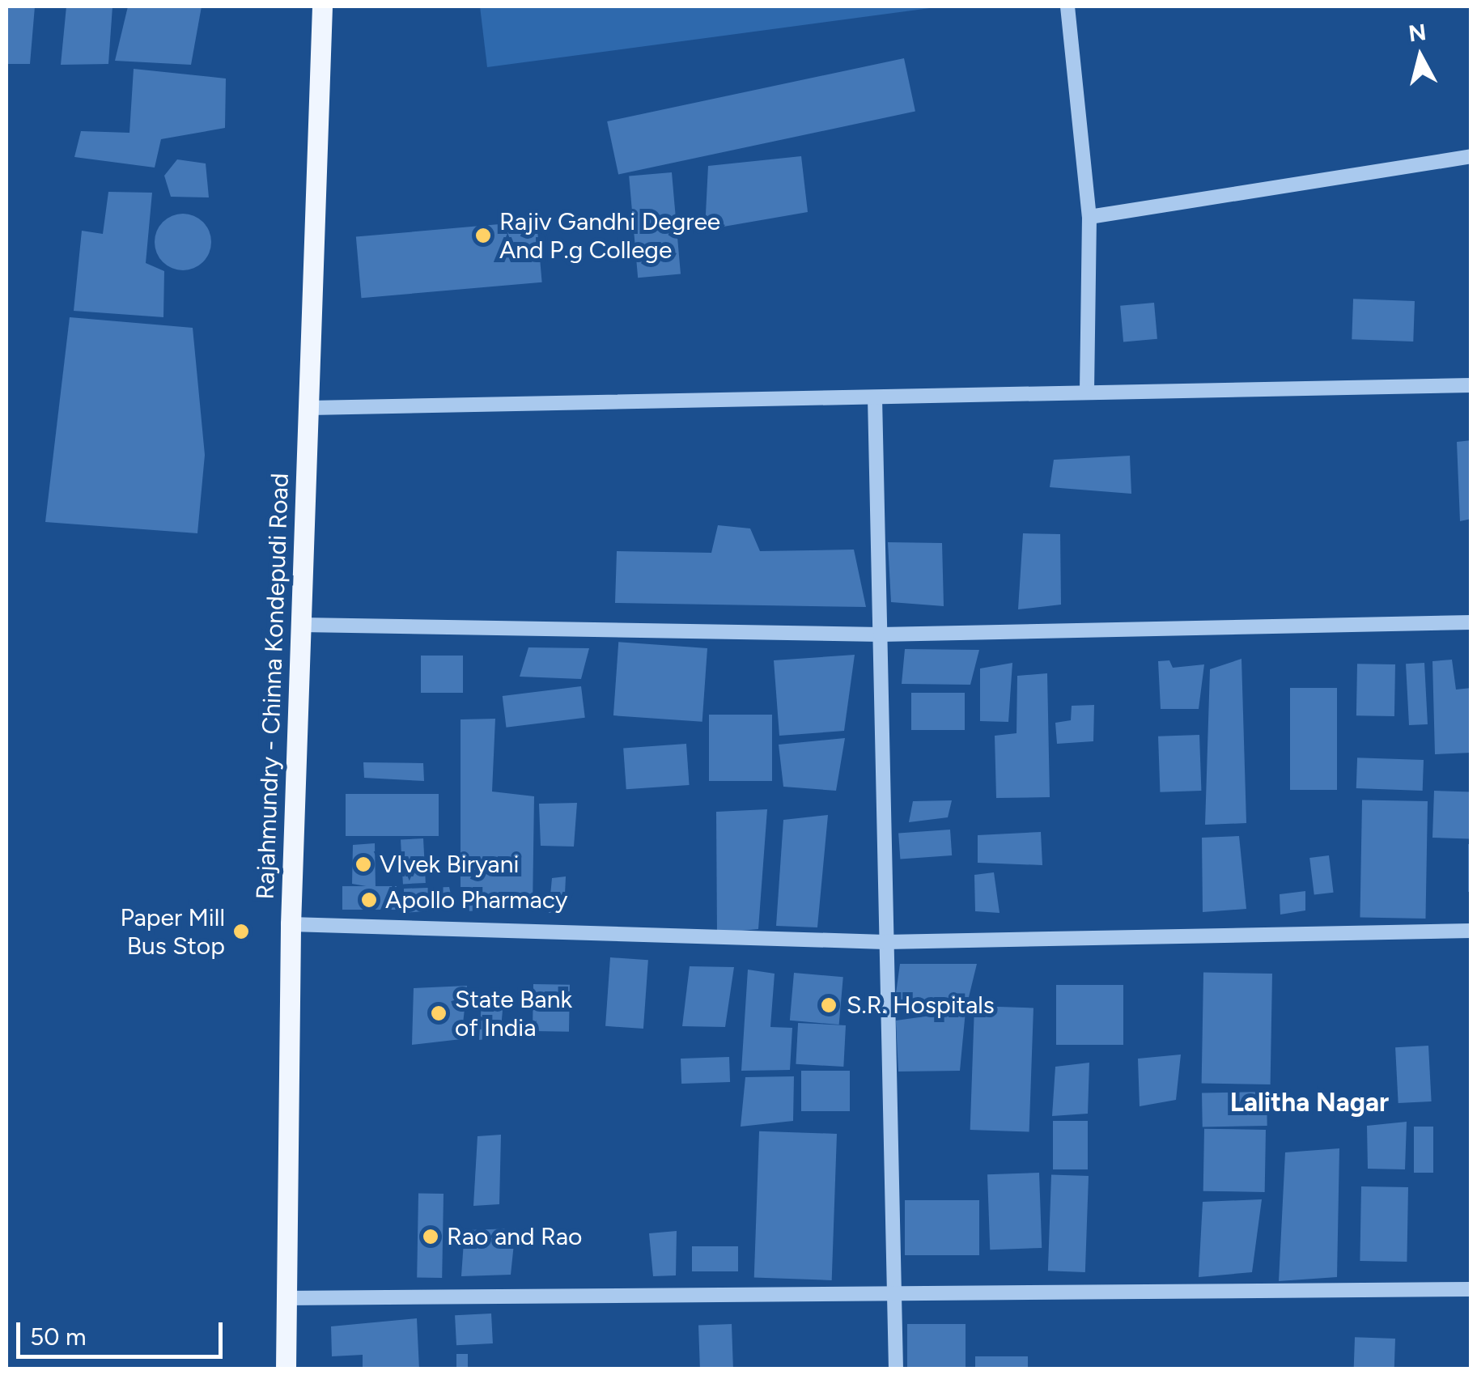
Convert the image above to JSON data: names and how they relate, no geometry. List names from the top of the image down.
{
  "streets": {
    "main road": ["Rajahmundry - Chinna Kondepudi Road"]
  },
  "districts": ["Lalitha Nagar"],
  "places": [
    "Rajiv Gandhi Degree And P.g College",
    "VIvek Biryani",
    "Apollo Pharmacy",
    "Paper Mill Bus Stop",
    "S.R. Hospitals",
    "State Bank of India",
    "Rao and Rao"
  ],
  "scale_bar": "50 m",
  "north": "top"
}
